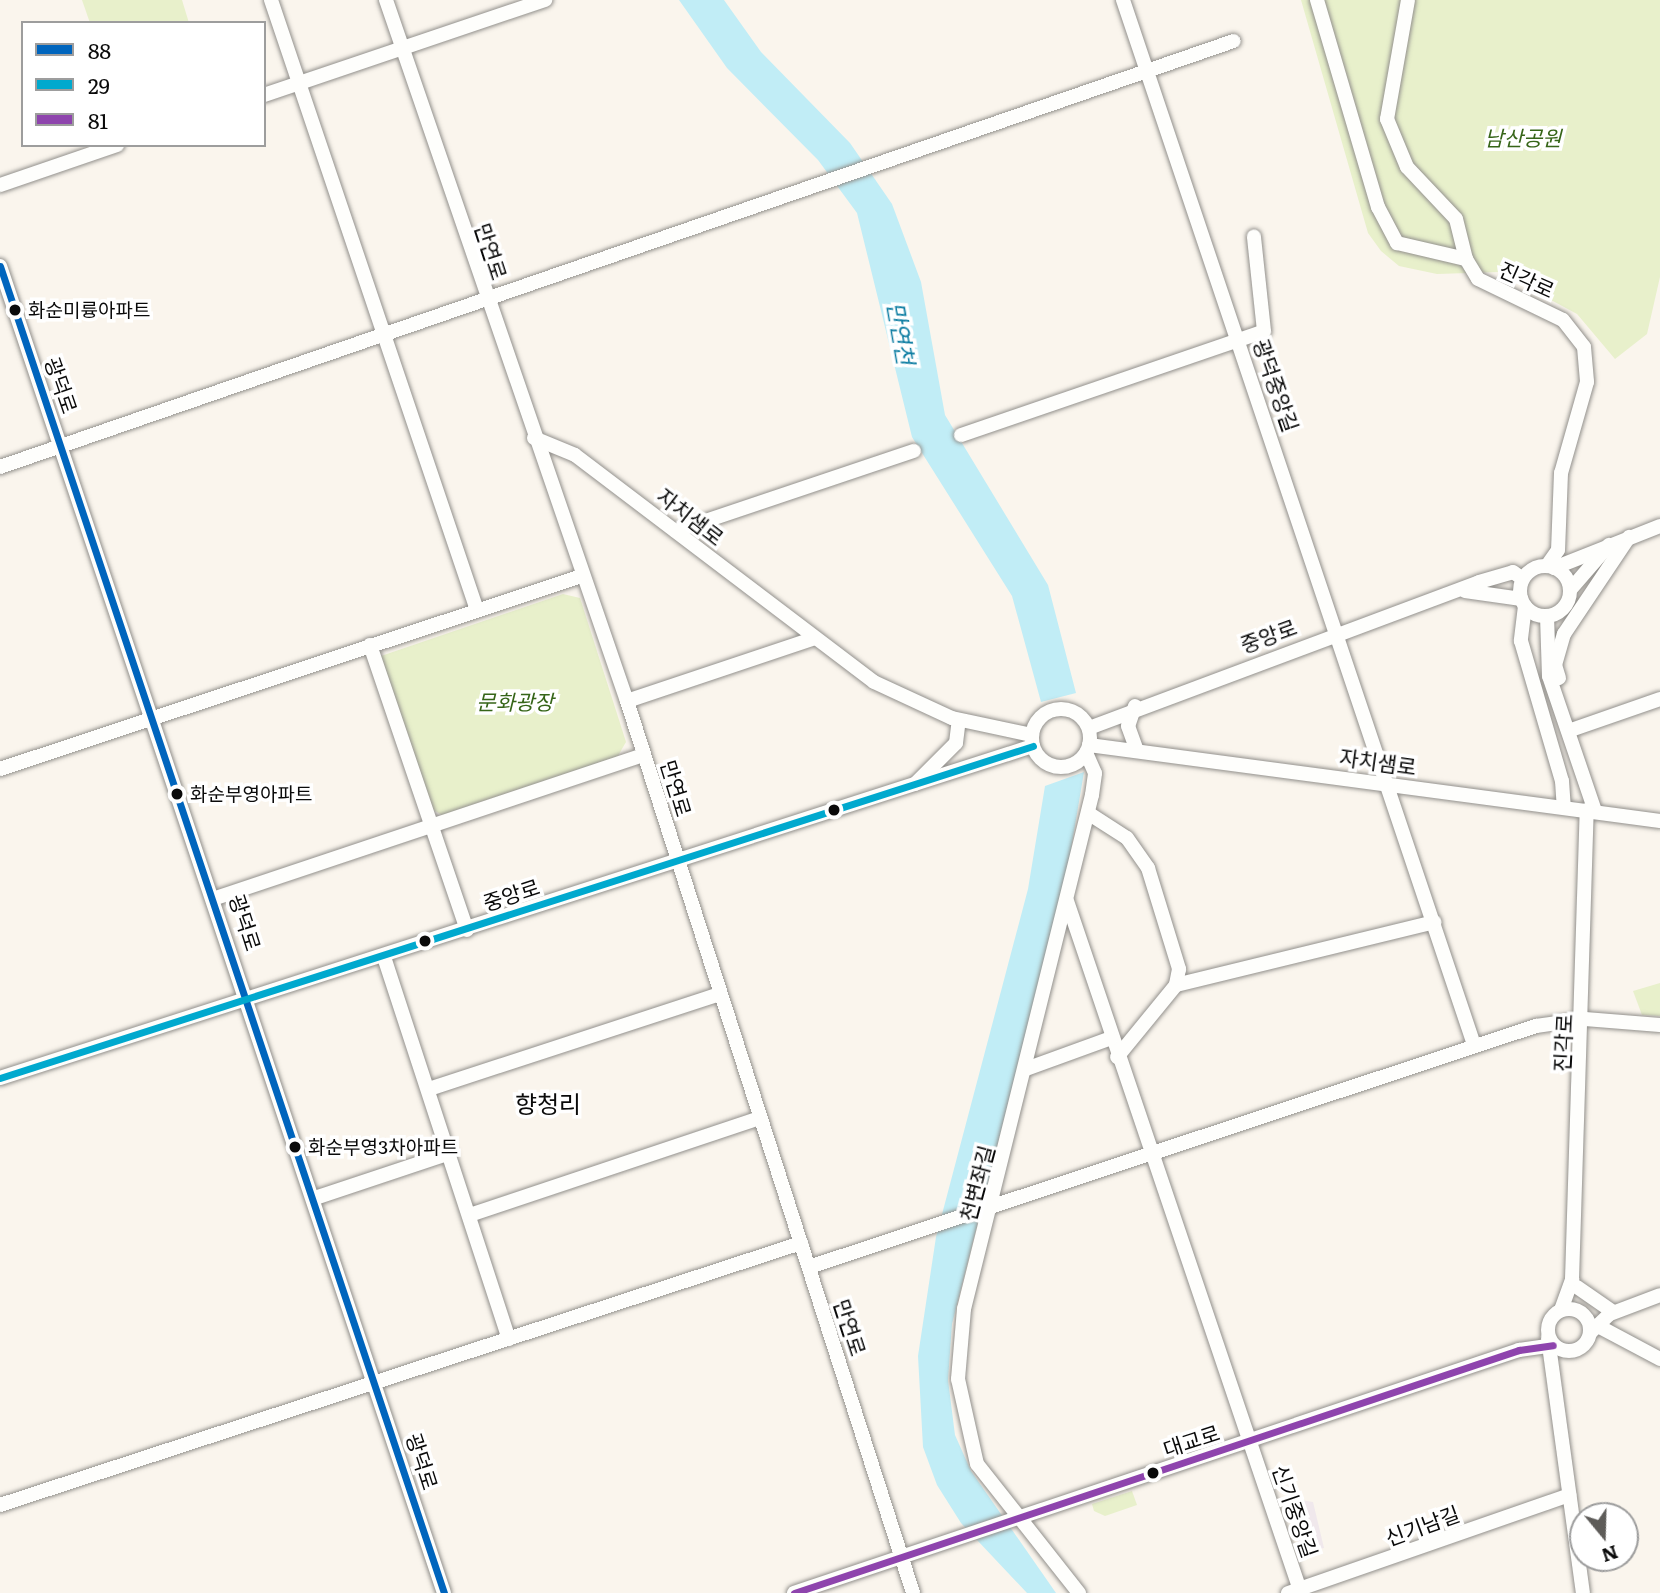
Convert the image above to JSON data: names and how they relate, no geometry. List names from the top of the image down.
{
  "streets": {
    "street": [
      "만연로",
      "진각로",
      "광덕로",
      "광덕중앙길",
      "자치샘로",
      "중앙로",
      "천변좌길",
      "대교로",
      "신기중앙길",
      "신기남길"
    ]
  },
  "crossings": [
    ["만연로", "자치샘로"],
    ["만연로", "중앙로"],
    ["만연로", "대교로"],
    ["진각로", "자치샘로"],
    ["진각로", "중앙로"],
    ["광덕로", "중앙로"],
    ["광덕중앙길", "자치샘로"],
    ["광덕중앙길", "중앙로"],
    ["자치샘로", "중앙로"],
    ["자치샘로", "천변좌길"],
    ["중앙로", "천변좌길"],
    ["천변좌길", "대교로"],
    ["천변좌길", "신기중앙길"],
    ["대교로", "신기중앙길"],
    ["신기중앙길", "신기남길"]
  ],
  "districts": ["향청리"],
  "water": ["만연천"],
  "parks": ["남산공원", "문화광장"],
  "places": ["화순미륭아파트", "화순부영아파트", "화순부영3차아파트"],
  "lines": ["transit line 88", "transit line 29", "transit line 81"],
  "legend": ["88", "29", "81"],
  "north": "bottom"
}
